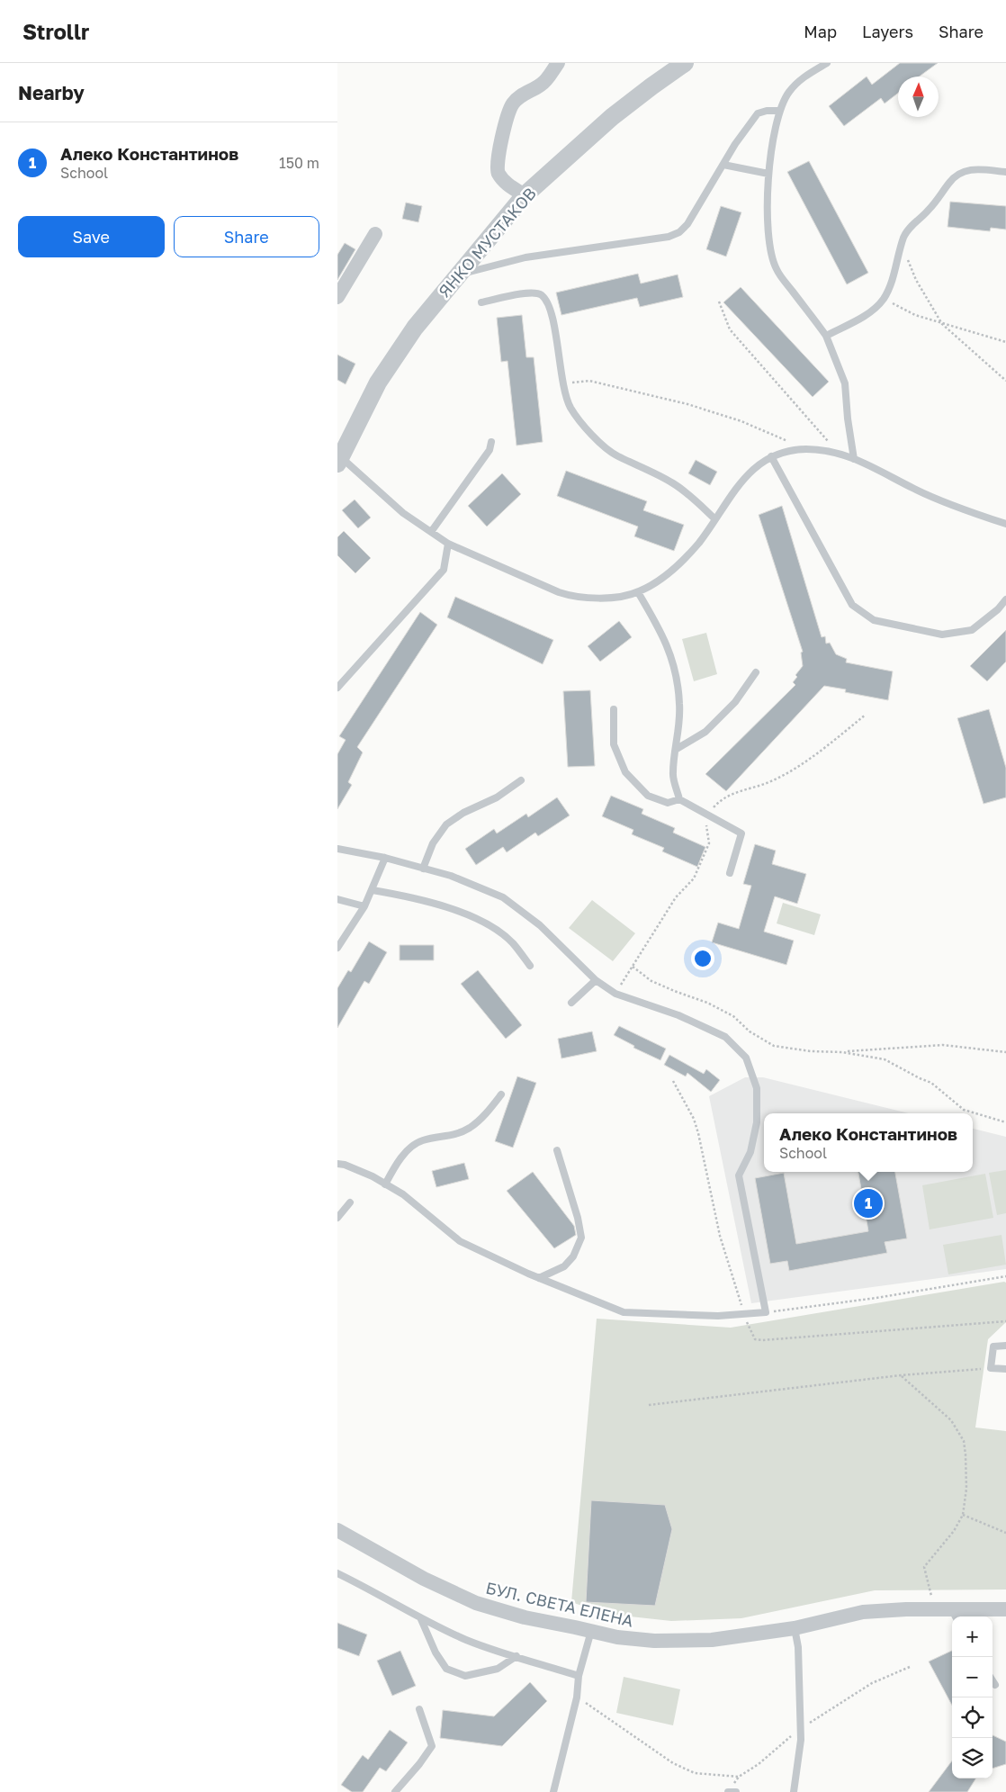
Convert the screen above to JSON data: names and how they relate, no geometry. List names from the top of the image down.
{
  "streets": {
    "street": ["ЯНКО МУСТАКОВ", "БУЛ. СВЕТА ЕЛЕНА"]
  },
  "north": "top",
  "page": {
    "header": "Strollr",
    "nav": ["Map", "Layers", "Share"],
    "heading": "Nearby",
    "list": [
      {
        "mark": "1",
        "name": "Алеко Константинов",
        "note": "School",
        "value": "150 m"
      }
    ],
    "buttons": ["Save", "Share"],
    "popup": ["Алеко Константинов", "School"],
    "pins": "1",
    "map_buttons": ["+", "−"]
  }
}
